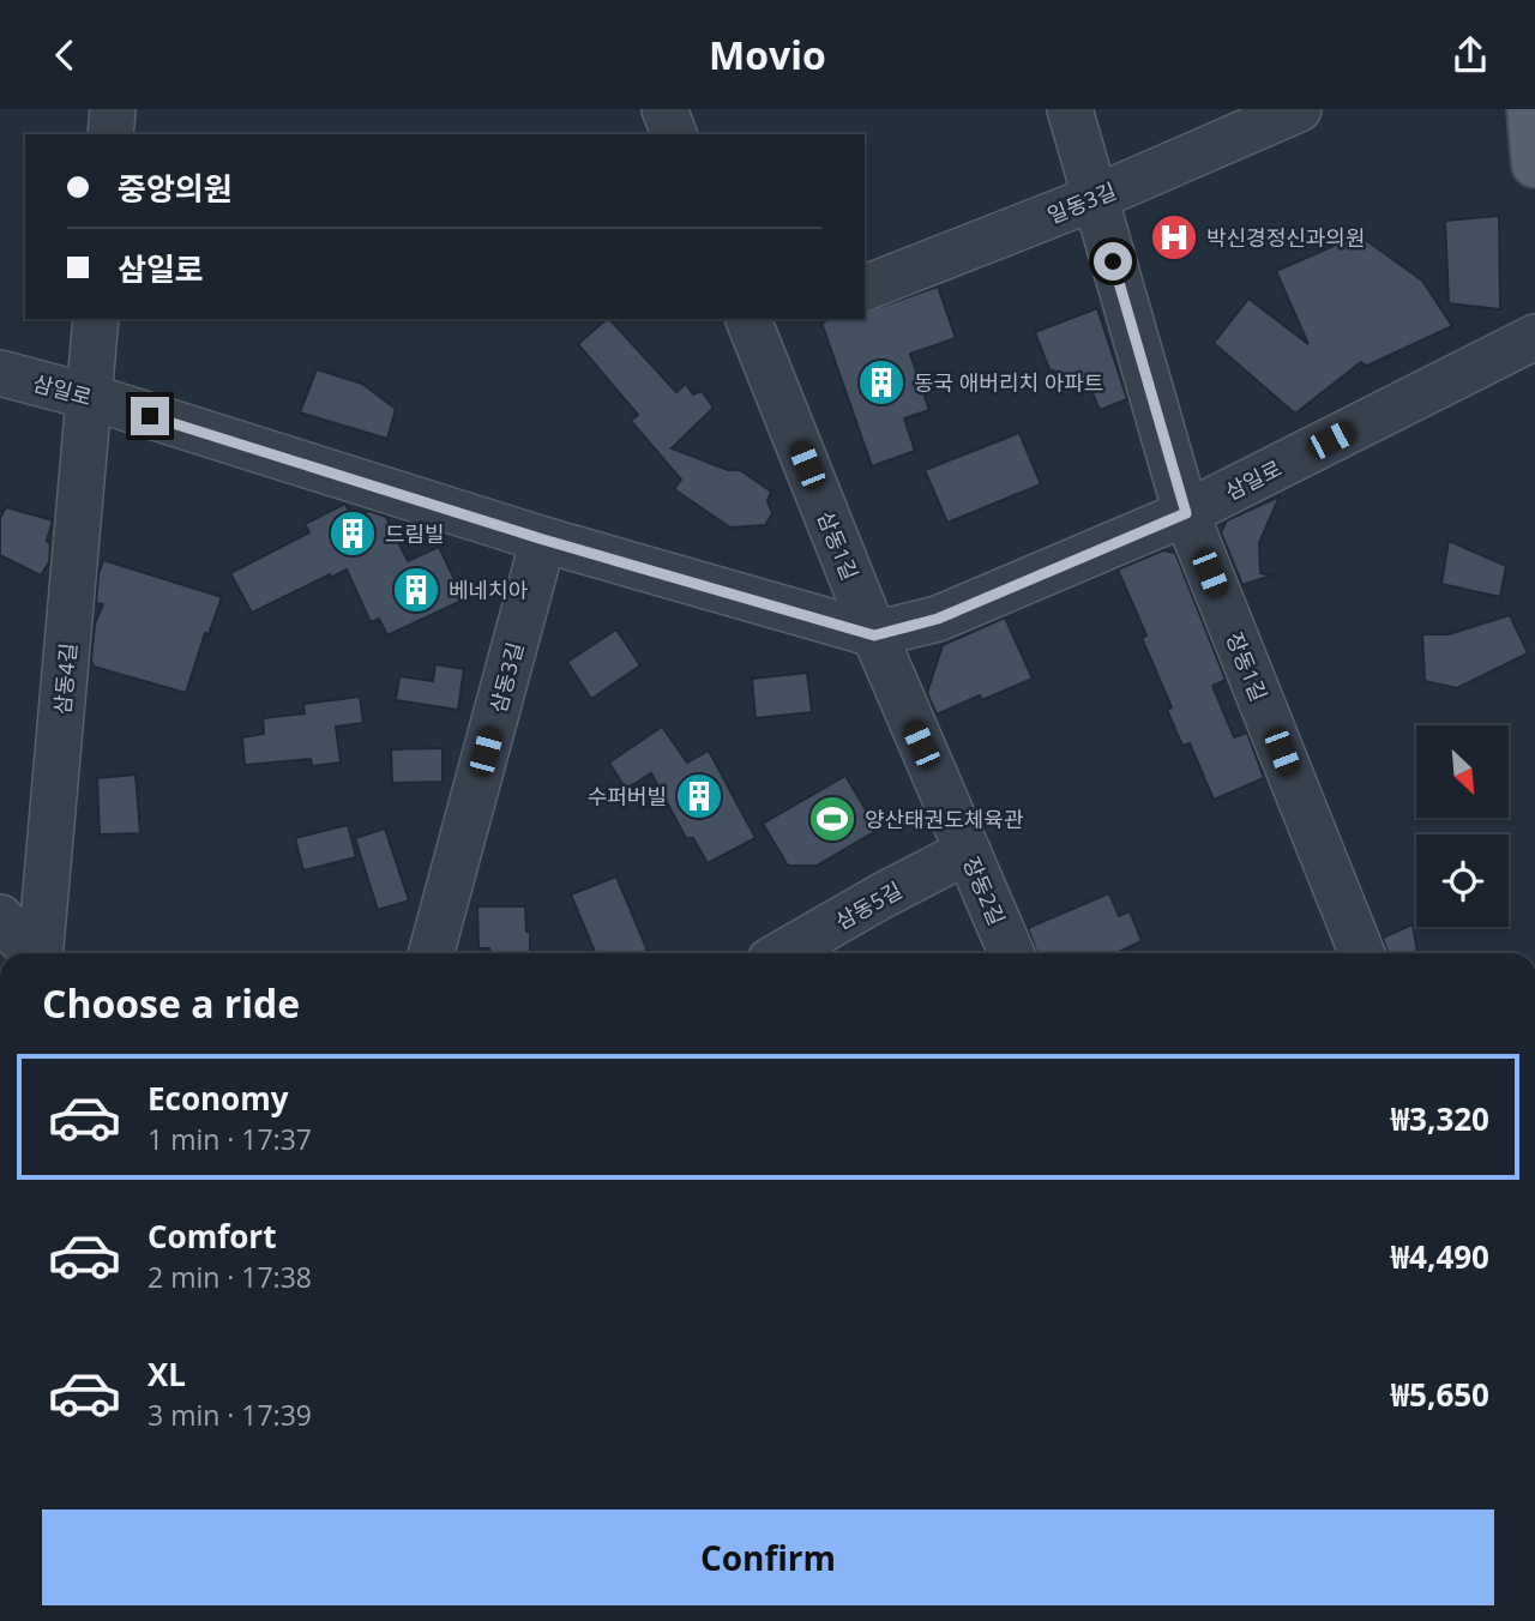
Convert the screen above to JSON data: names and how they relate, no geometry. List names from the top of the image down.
{
  "streets": {
    "street": [
      "일동3길",
      "삼일로",
      "삼동1길",
      "장동1길",
      "삼동3길",
      "삼동4길",
      "장동2길",
      "삼동5길"
    ]
  },
  "crossings": [
    ["일동3길", "장동1길"],
    ["삼일로", "삼동1길"],
    ["삼일로", "장동1길"],
    ["삼일로", "삼동3길"],
    ["삼일로", "삼동4길"],
    ["삼일로", "장동2길"],
    ["삼동1길", "장동2길"],
    ["장동2길", "삼동5길"]
  ],
  "places": {
    "hospital": ["박신경정신과의원"],
    "building": [
      "동국 애버리치 아파트",
      "드림빌",
      "베네치아",
      "수퍼버빌"
    ],
    "sports": ["양산태권도체육관"]
  },
  "north": "bottom right",
  "page": {
    "header": "Movio",
    "banner": ["중앙의원", "삼일로"],
    "heading": "Choose a ride",
    "list": [
      {
        "name": "Economy",
        "note": "1 min · 17:37",
        "value": "₩3,320"
      },
      {
        "name": "Comfort",
        "note": "2 min · 17:38",
        "value": "₩4,490"
      },
      {
        "name": "XL",
        "note": "3 min · 17:39",
        "value": "₩5,650"
      }
    ],
    "buttons": "Confirm"
  }
}
